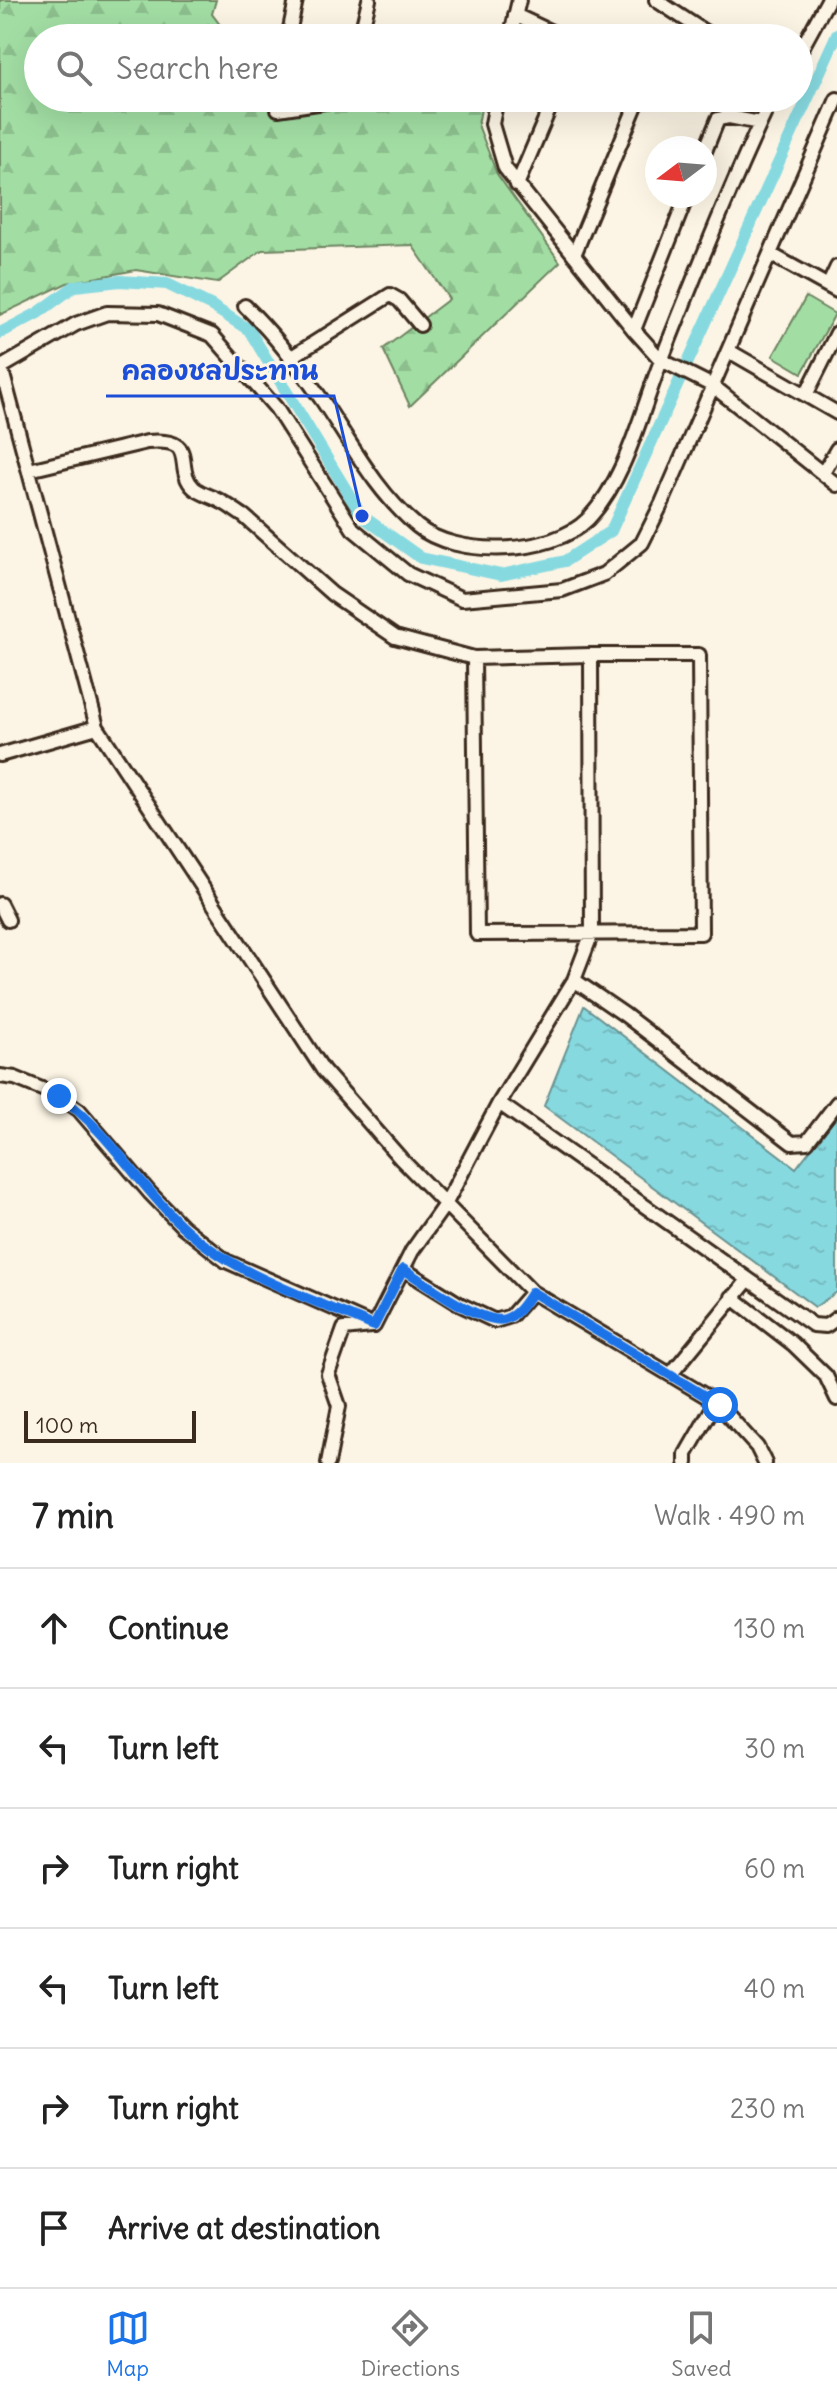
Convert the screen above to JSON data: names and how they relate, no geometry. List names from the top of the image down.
{
  "places": ["คลองชลประทาน"],
  "scale_bar": "100 m",
  "north": "left",
  "page": {
    "search": "Search here",
    "scale": "100 m",
    "heading": ["7 min", "Walk · 490 m"],
    "list": [
      ["Continue", "130 m"],
      ["Turn left", "30 m"],
      ["Turn right", "60 m"],
      ["Turn left", "40 m"],
      ["Turn right", "230 m"],
      "Arrive at destination"
    ],
    "nav": ["Map", "Directions", "Saved"]
  }
}
